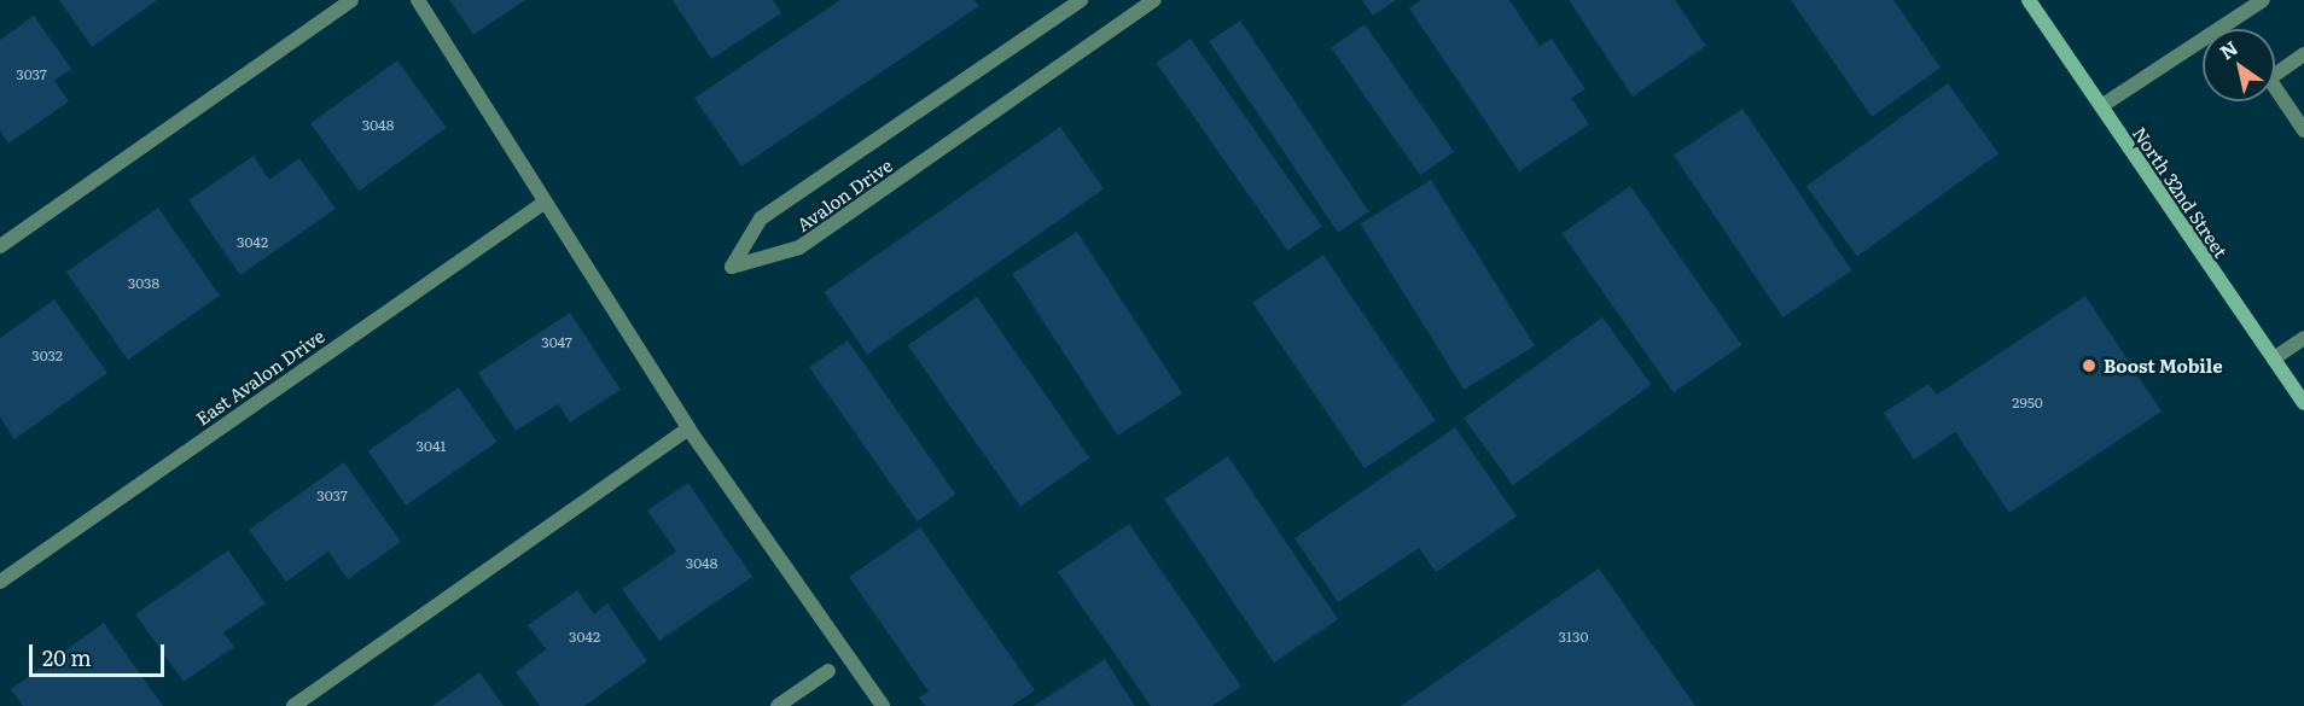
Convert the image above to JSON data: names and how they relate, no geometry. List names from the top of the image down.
{
  "streets": {
    "main road": ["North 32nd Street"],
    "street": ["Avalon Drive", "East Avalon Drive"]
  },
  "places": ["Boost Mobile"],
  "house_numbers": [
    "3037",
    "3048",
    "3042",
    "3038",
    "3047",
    "3032",
    "2950",
    "3041",
    "3037",
    "3048",
    "3042",
    "3130"
  ],
  "scale_bar": "20 m",
  "north": "top left"
}
